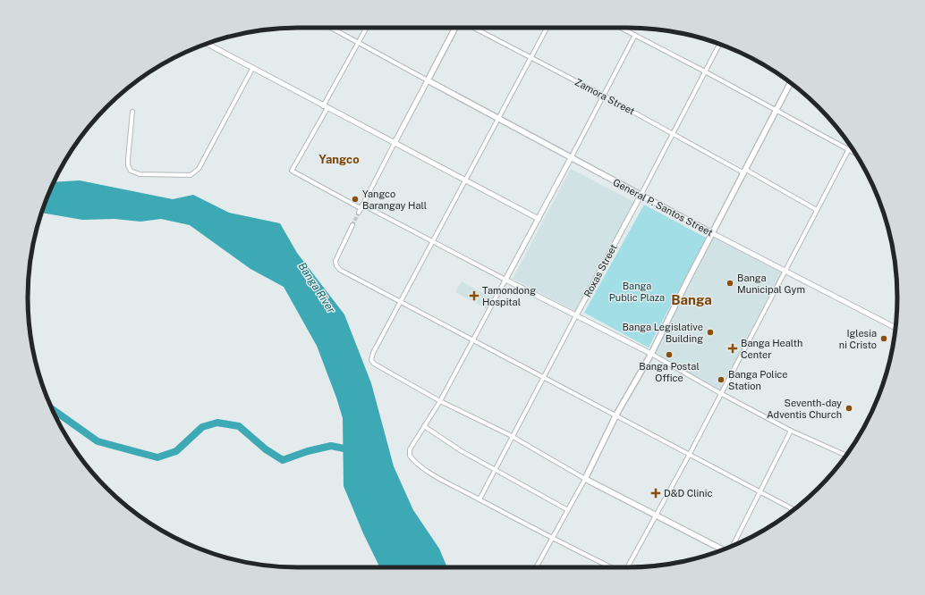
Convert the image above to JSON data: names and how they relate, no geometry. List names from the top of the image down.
{
  "streets": {
    "main road": ["General P. Santos Street"],
    "street": ["Zamora Street", "Roxas Street"]
  },
  "crossings": [
    ["Zamora Street", "Roxas Street"],
    ["General P. Santos Street", "Roxas Street"]
  ],
  "districts": ["Yangco", "Banga"],
  "water": ["Banga River"],
  "parks": ["Banga Public Plaza"],
  "places": {
    "other": [
      "Yangco Barangay Hall",
      "Banga Municipal Gym",
      "Banga Legislative Building",
      "Iglesia ni Cristo",
      "Banga Postal Office",
      "Banga Police Station",
      "Seventh-day Adventis Church"
    ],
    "health": ["Tamondong Hospital", "Banga Health Center", "D&D Clinic"]
  }
}
